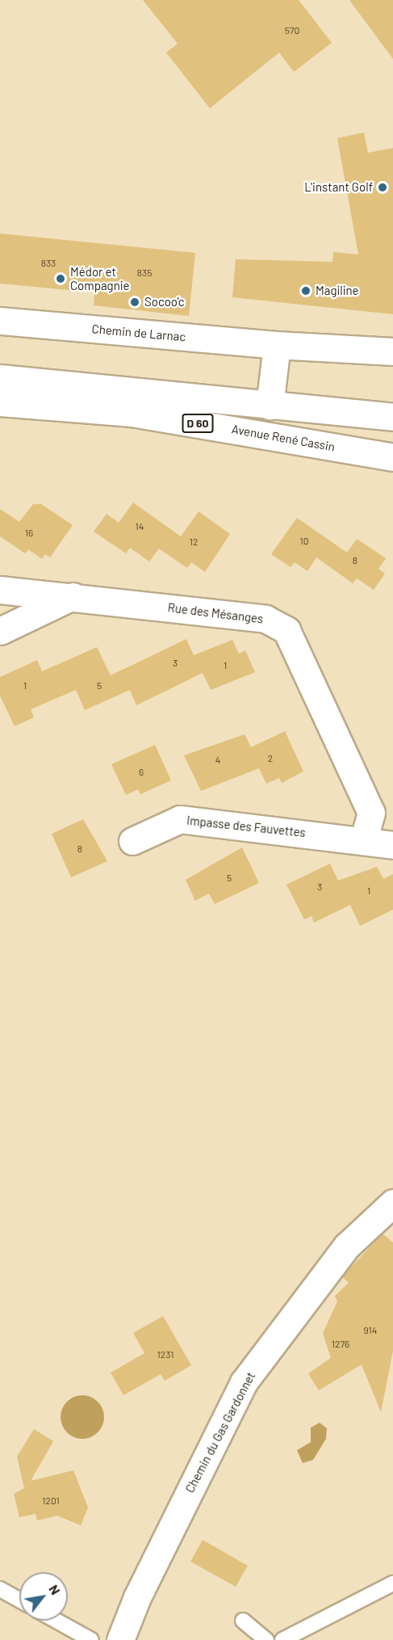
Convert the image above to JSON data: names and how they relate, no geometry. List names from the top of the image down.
{
  "streets": {
    "street": [
      "Chemin de Larnac",
      "D 60",
      "Avenue René Cassin",
      "Rue des Mésanges",
      "Impasse des Fauvettes",
      "Chemin du Gas Gardonnet"
    ]
  },
  "crossings": [
    ["Rue des Mésanges", "Impasse des Fauvettes"]
  ],
  "places": [
    "L'instant Golf",
    "Médor et Compagnie",
    "Magiline",
    "Socoo’c"
  ],
  "house_numbers": [
    "570",
    "833",
    "835",
    "14",
    "16",
    "10",
    "12",
    "8",
    "3",
    "1",
    "1",
    "5",
    "2",
    "4",
    "6",
    "8",
    "5",
    "3",
    "1",
    "914",
    "1276",
    "1231",
    "1201"
  ],
  "north": "top right"
}
